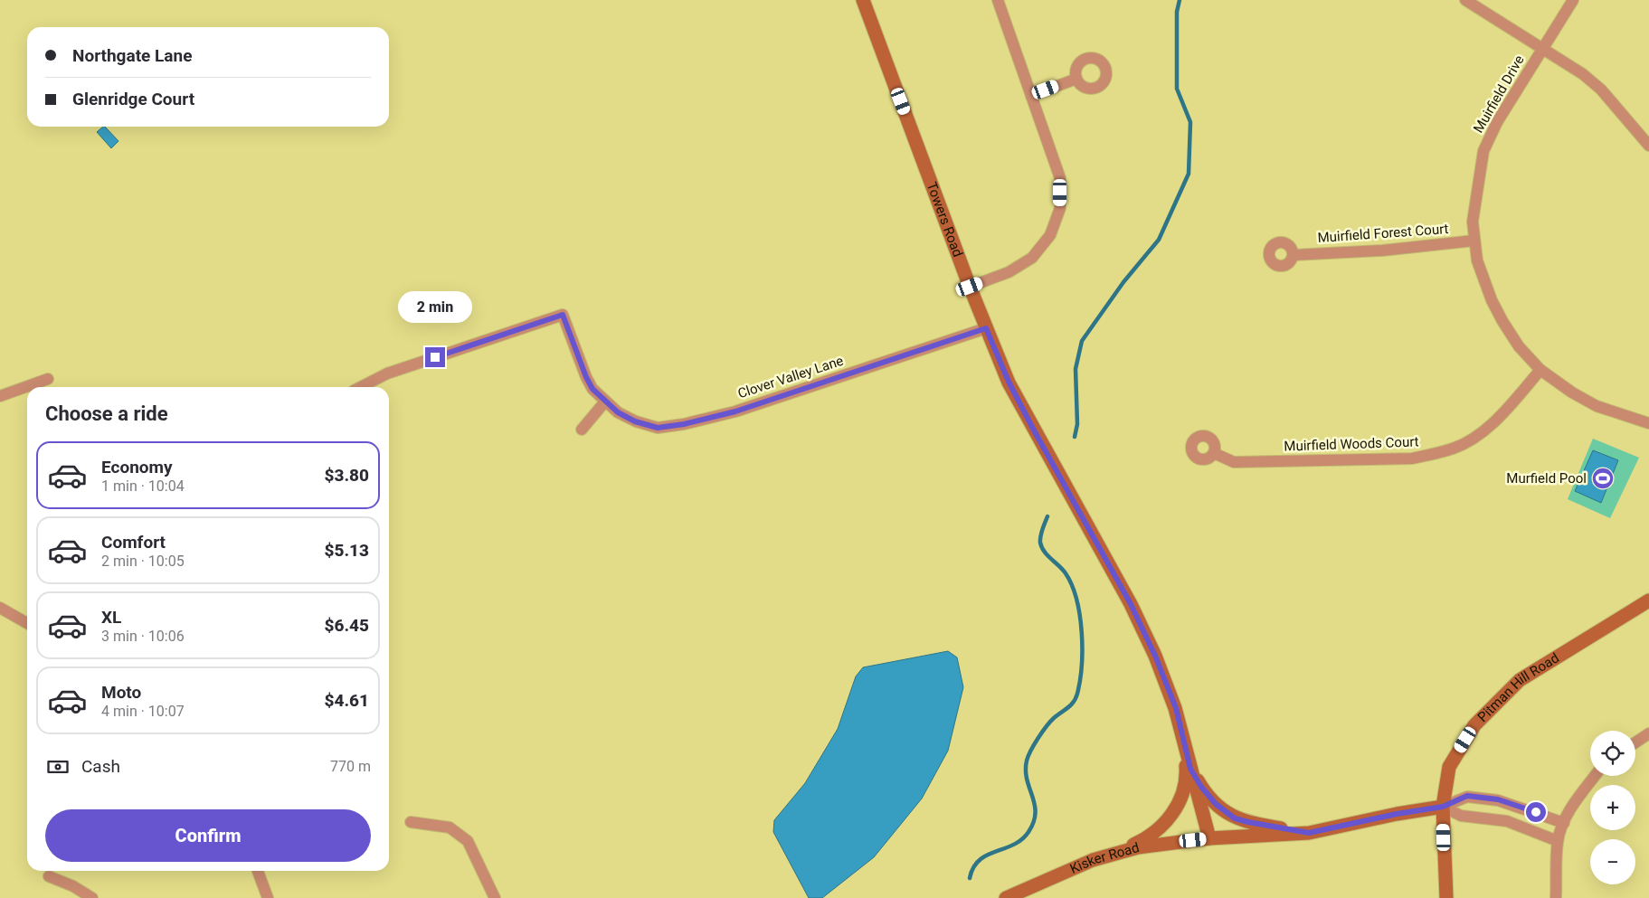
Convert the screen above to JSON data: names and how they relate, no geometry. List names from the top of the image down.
{
  "streets": {
    "main road": ["Towers Road", "Pitman Hill Road", "Kisker Road"],
    "street": [
      "Muirfield Drive",
      "Muirfield Forest Court",
      "Clover Valley Lane",
      "Muirfield Woods Court"
    ]
  },
  "crossings": [
    ["Muirfield Drive", "Muirfield Forest Court"],
    ["Muirfield Drive", "Muirfield Woods Court"],
    ["Towers Road", "Clover Valley Lane"],
    ["Towers Road", "Kisker Road"]
  ],
  "places": {
    "sports": ["Murfield Pool"]
  },
  "page": {
    "banner": ["Northgate Lane", "Glenridge Court"],
    "bubble": "2 min",
    "heading": "Choose a ride",
    "list": [
      {
        "name": "Economy",
        "note": "1 min · 10:04",
        "value": "$3.80"
      },
      {
        "name": "Comfort",
        "note": "2 min · 10:05",
        "value": "$5.13"
      },
      {
        "name": "XL",
        "note": "3 min · 10:06",
        "value": "$6.45"
      },
      {
        "name": "Moto",
        "note": "4 min · 10:07",
        "value": "$4.61"
      }
    ],
    "map_buttons": ["+", "−"],
    "pay": ["Cash", "770 m"],
    "buttons": "Confirm"
  }
}
